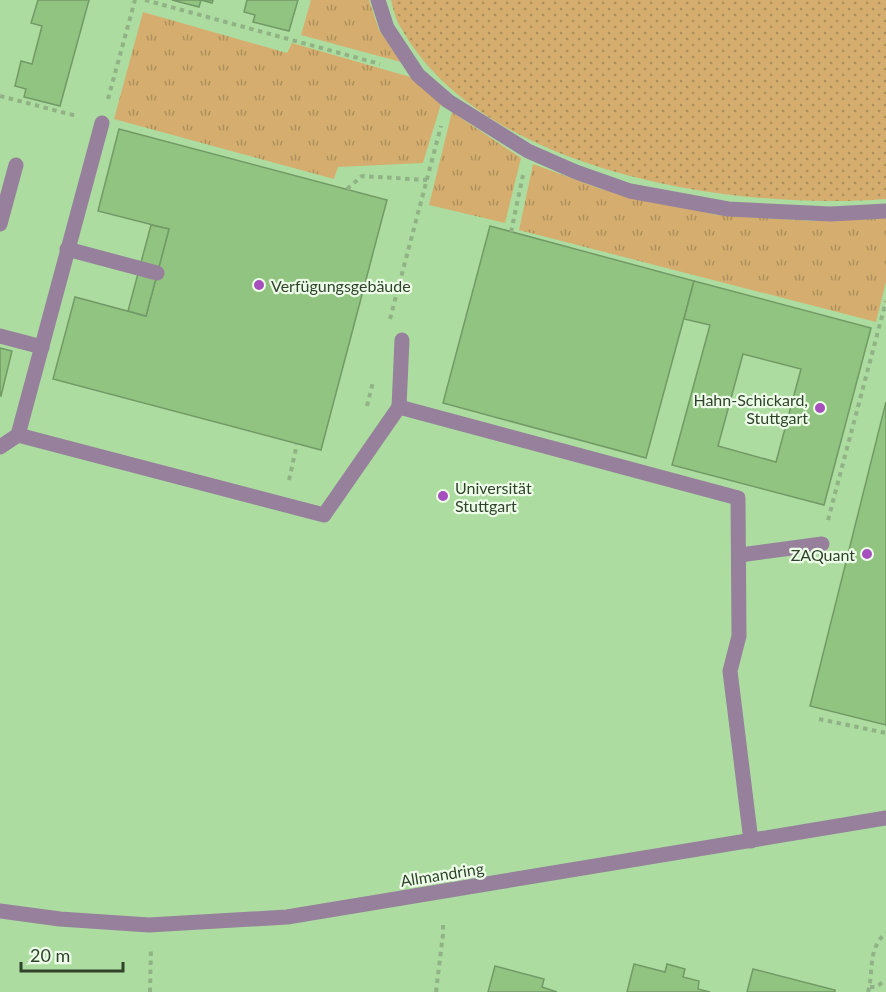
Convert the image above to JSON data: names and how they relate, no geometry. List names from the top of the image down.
{
  "streets": {
    "street": ["Allmandring"]
  },
  "places": [
    "Verfügungsgebäude",
    "Hahn-Schickard, Stuttgart",
    "Universität Stuttgart",
    "ZAQuant"
  ],
  "scale_bar": "20 m"
}
